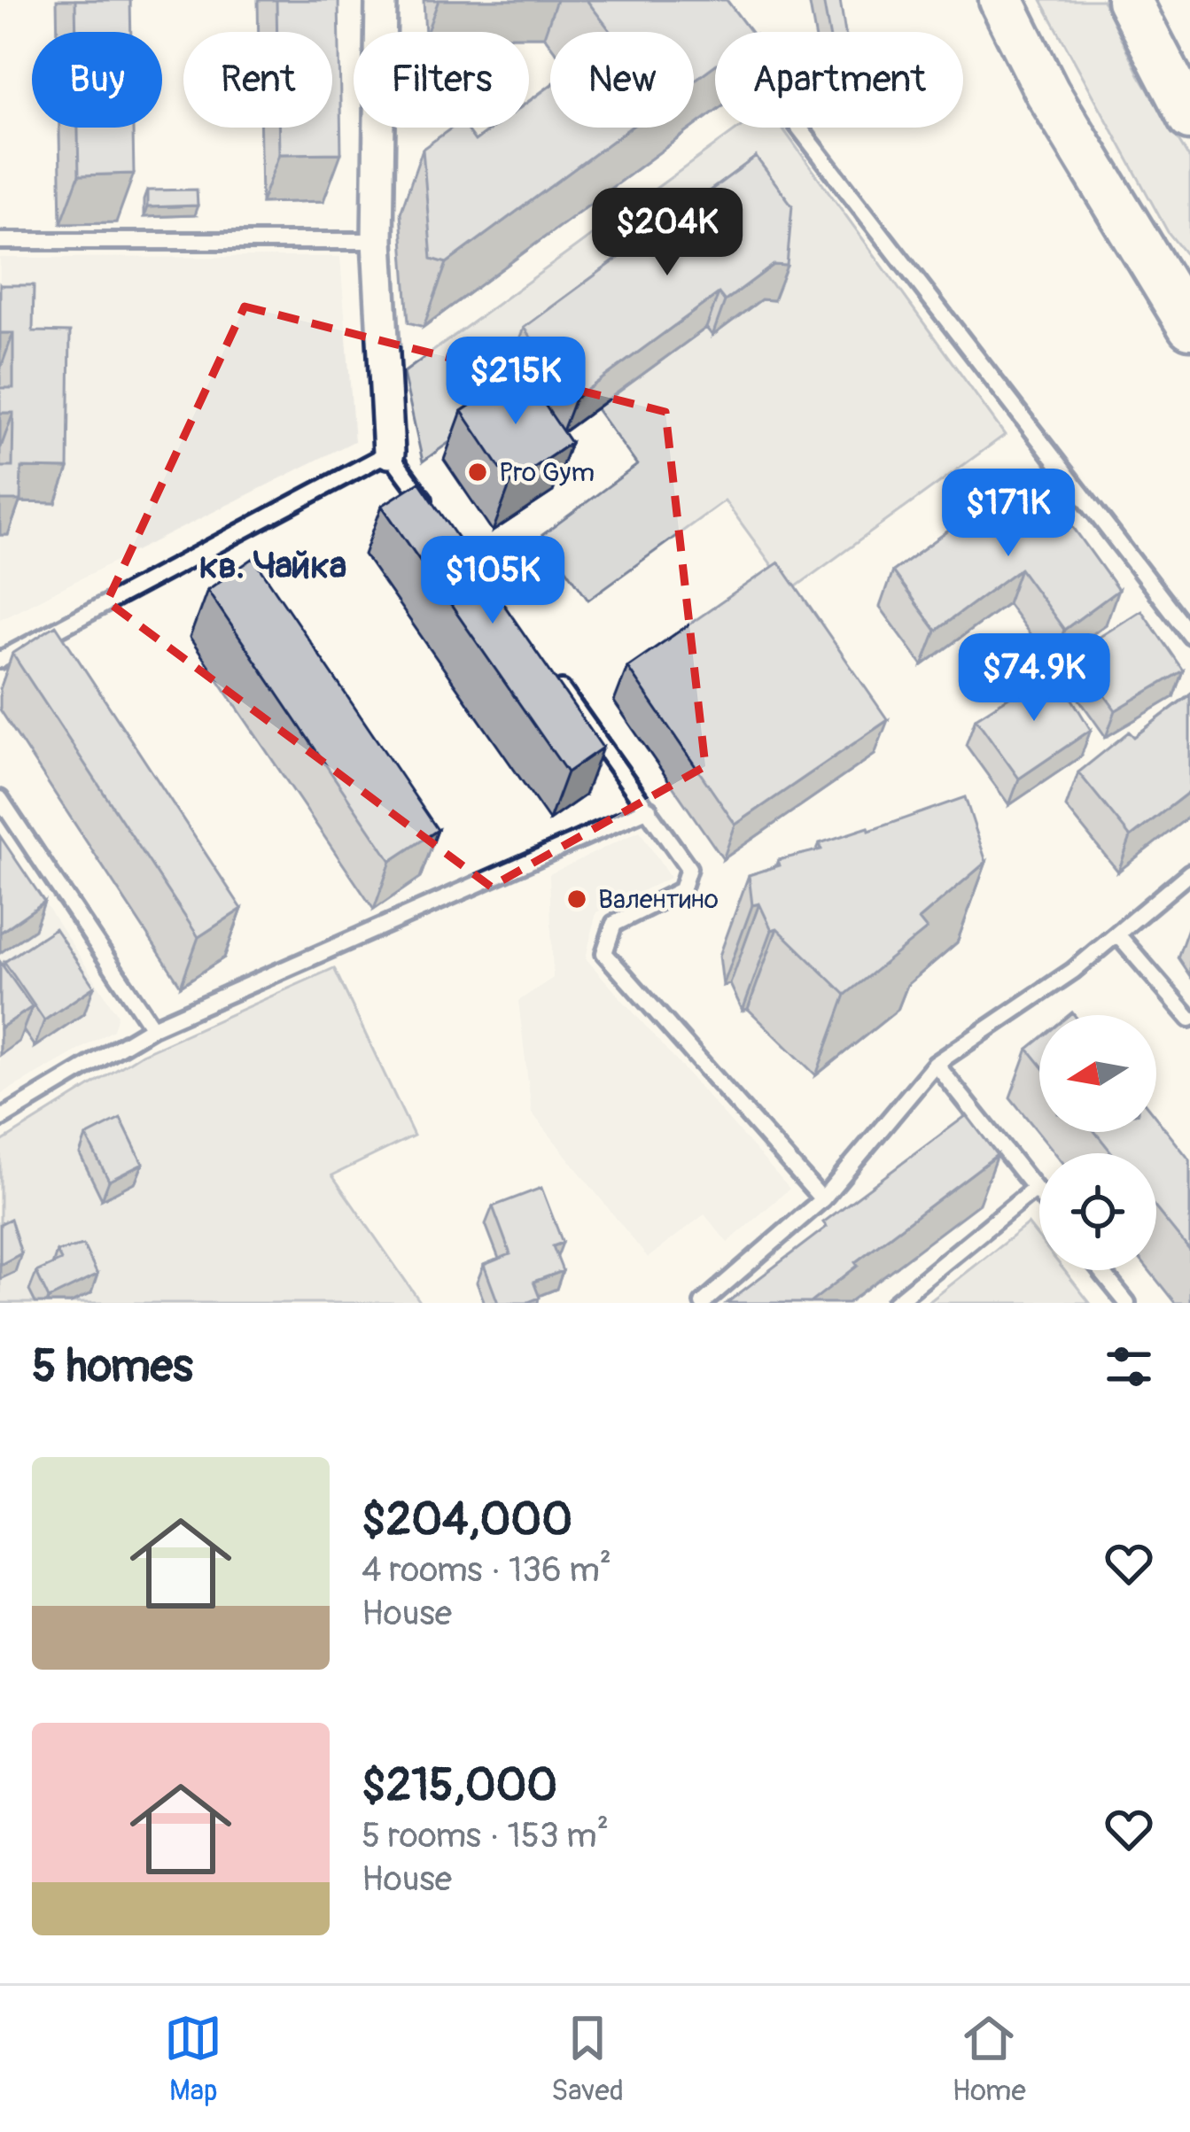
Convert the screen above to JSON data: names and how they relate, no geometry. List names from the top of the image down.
{
  "districts": ["кв. Чайка"],
  "places": ["Pro Gym", "Валентино"],
  "north": "left",
  "page": {
    "chip": [
      "Buy",
      "Rent",
      "Filters",
      "New",
      "Apartment"
    ],
    "price": [
      "$204K",
      "$215K",
      "$171K",
      "$105K",
      "$74.9K"
    ],
    "heading": "5 homes",
    "list": [
      {
        "name": "$204,000",
        "note": "4 rooms · 136 m² · House"
      },
      {
        "name": "$215,000",
        "note": "5 rooms · 153 m² · House"
      }
    ],
    "tabs": ["Map", "Saved", "Home"]
  }
}
